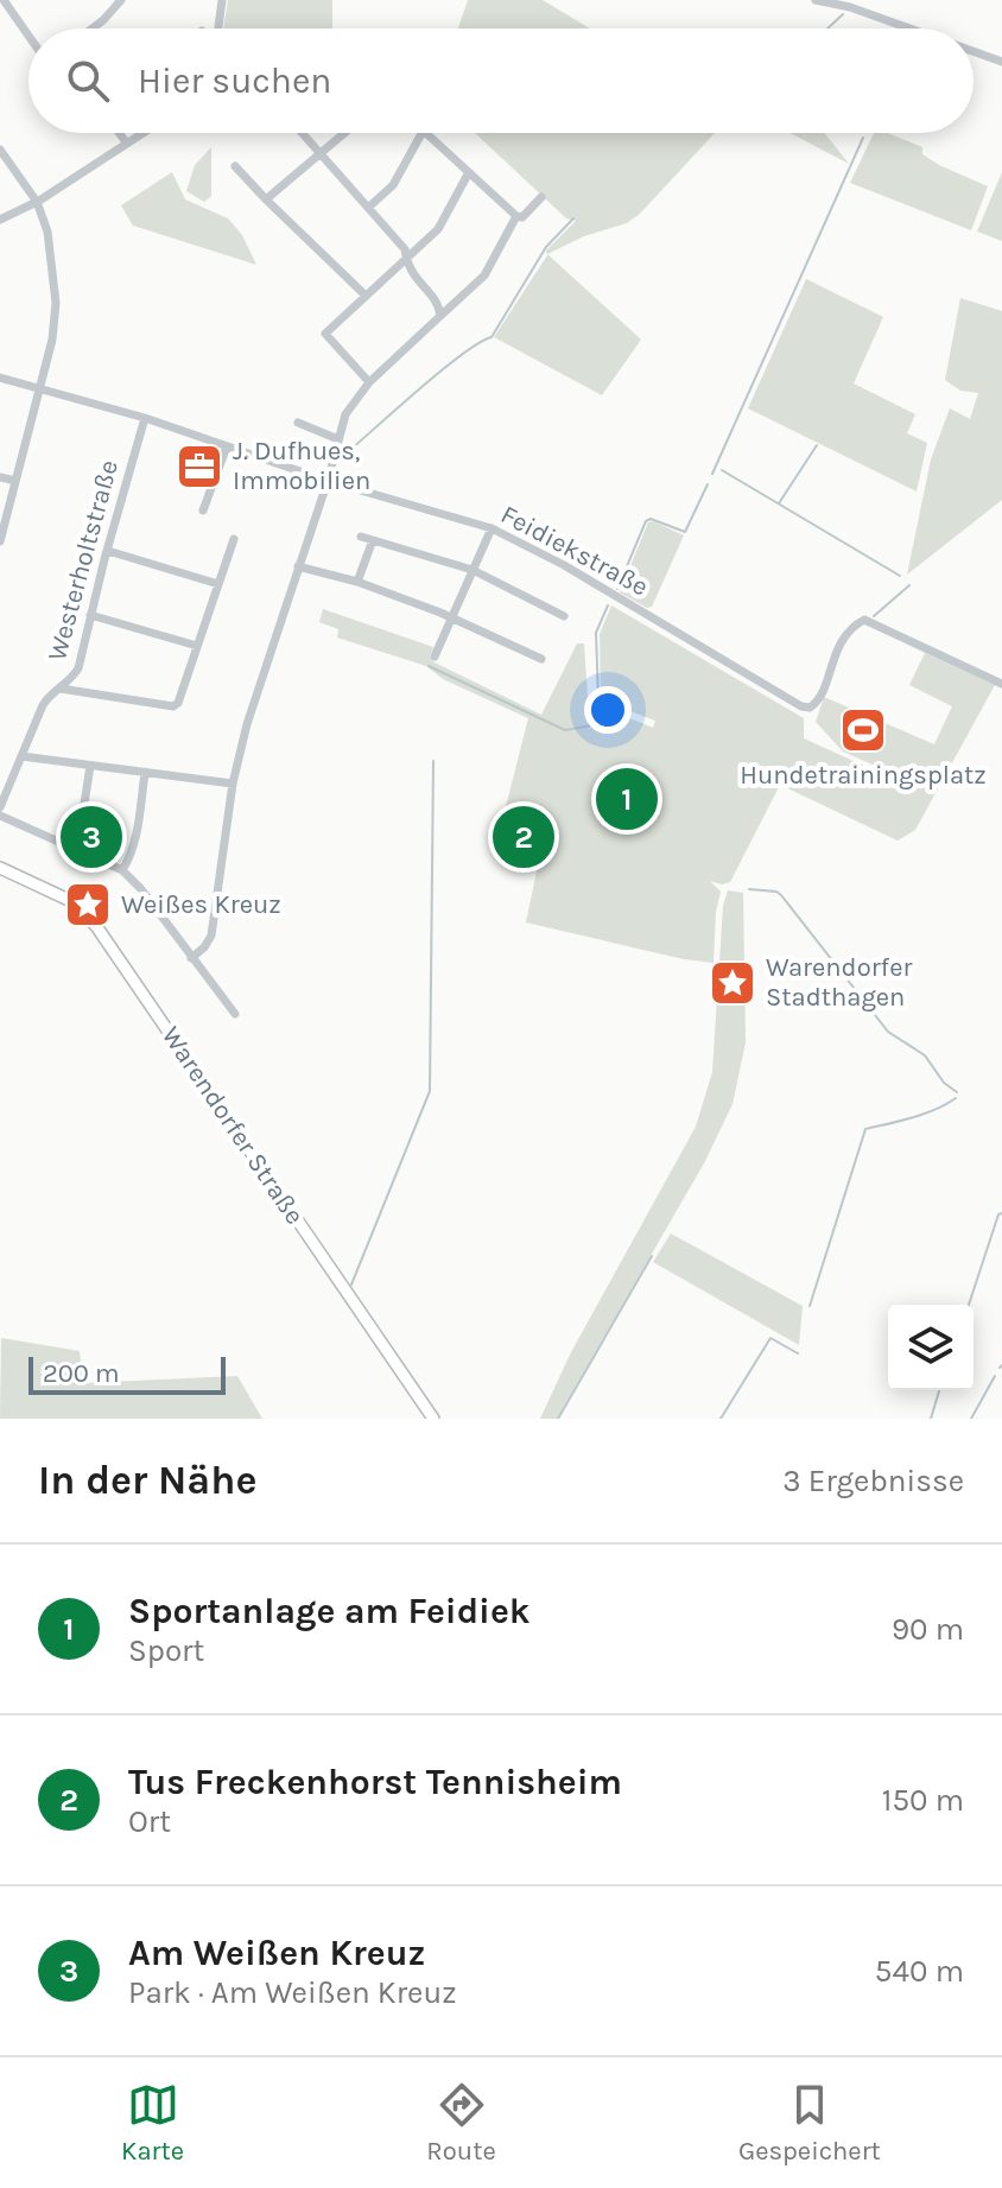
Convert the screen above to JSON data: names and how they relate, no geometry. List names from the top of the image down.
{
  "streets": {
    "main road": ["Warendorfer Straße"],
    "street": ["Feidiekstraße", "Westerholtstraße"]
  },
  "crossings": [
    ["Feidiekstraße", "Westerholtstraße"]
  ],
  "places": {
    "office": ["J. Dufhues, Immobilien"],
    "sports": ["Hundetrainingsplatz"],
    "place": ["Weißes Kreuz", "Warendorfer Stadthagen"]
  },
  "scale_bar": "200 m",
  "page": {
    "search": "Hier suchen",
    "pins": ["1", "2", "3"],
    "scale": "200 m",
    "heading": ["In der Nähe", "3 Ergebnisse"],
    "list": [
      {
        "mark": "1",
        "name": "Sportanlage am Feidiek",
        "note": "Sport",
        "value": "90 m"
      },
      {
        "mark": "2",
        "name": "Tus Freckenhorst Tennisheim",
        "note": "Ort",
        "value": "150 m"
      },
      {
        "mark": "3",
        "name": "Am Weißen Kreuz",
        "note": "Park · Am Weißen Kreuz",
        "value": "540 m"
      }
    ],
    "nav": ["Karte", "Route", "Gespeichert"]
  }
}
